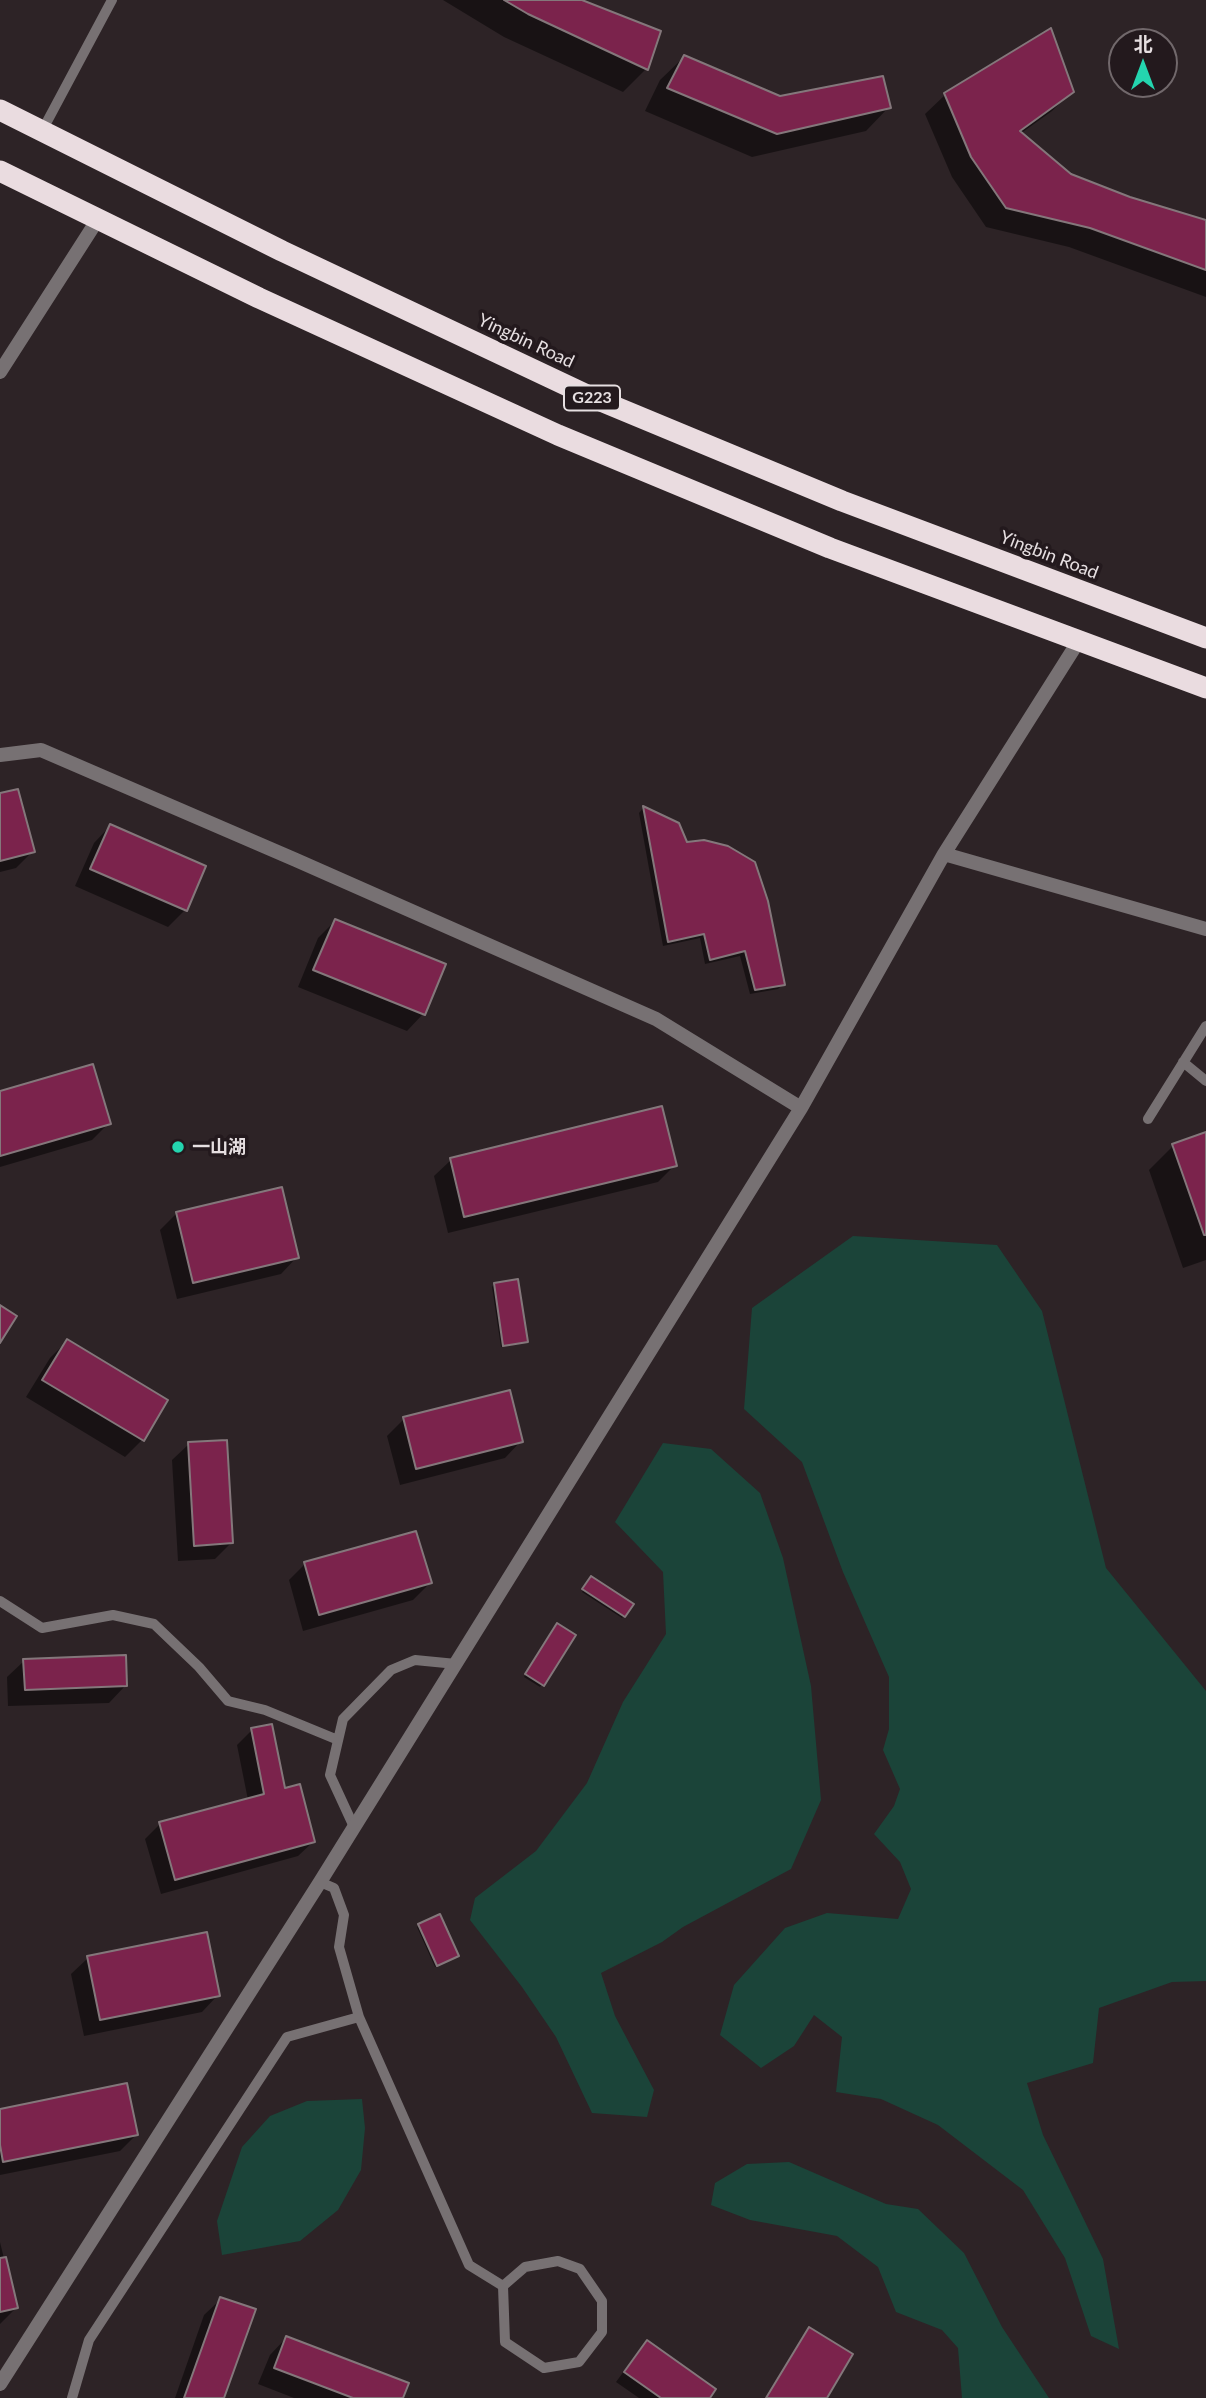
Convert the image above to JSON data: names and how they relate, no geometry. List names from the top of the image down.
{
  "streets": {
    "highway": ["Yingbin Road", "G223"]
  },
  "places": ["一山湖"],
  "north": "top"
}
